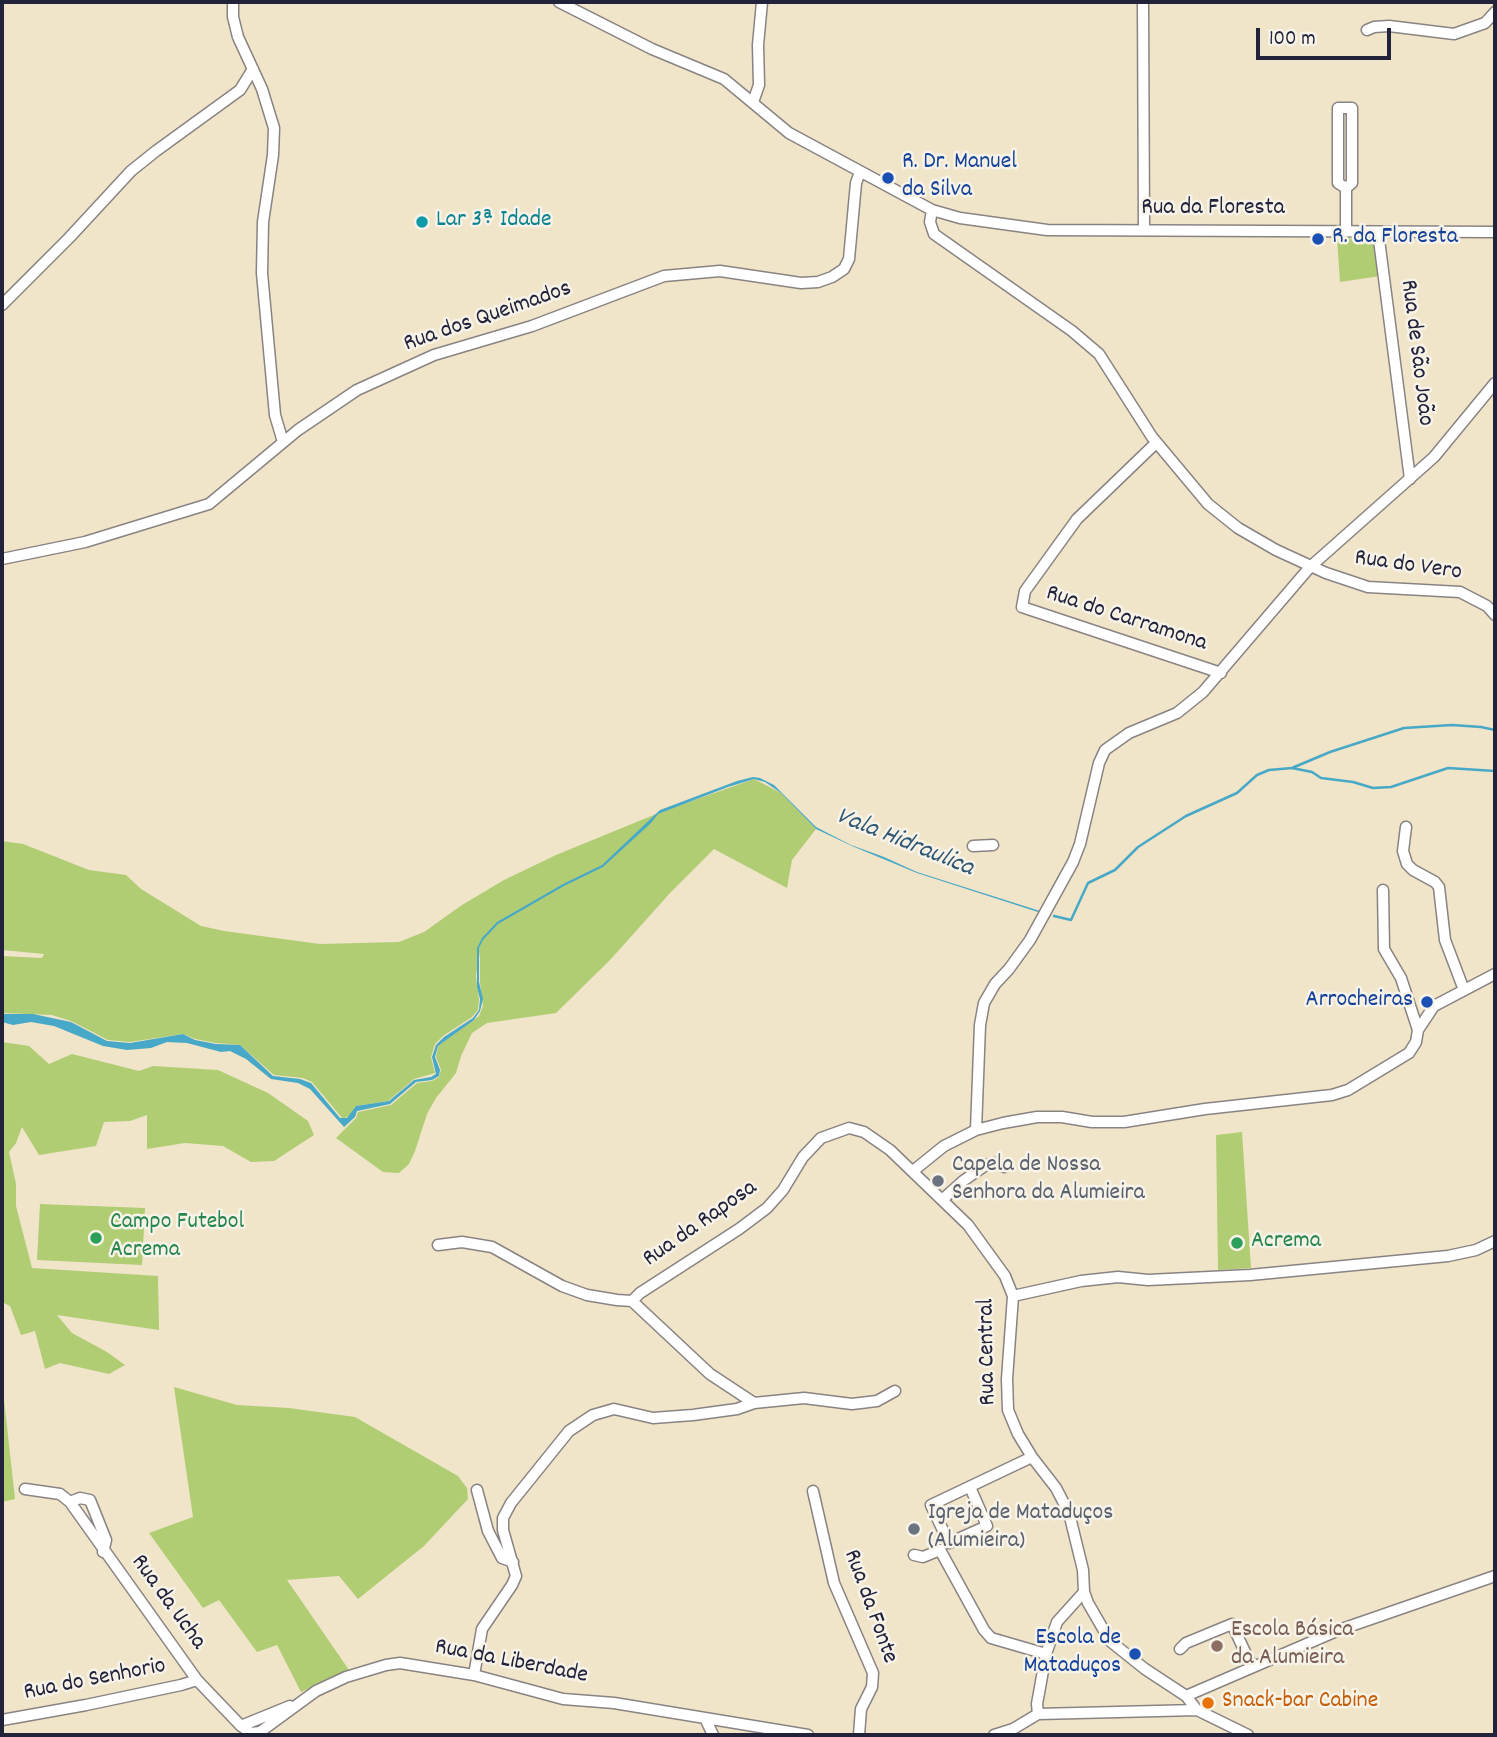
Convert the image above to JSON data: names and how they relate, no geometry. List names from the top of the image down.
{
  "streets": {
    "street": [
      "Rua da Floresta",
      "Rua dos Queimados",
      "Rua de São João",
      "Rua do Vero",
      "Rua do Carramona",
      "Rua da Raposa",
      "Rua Central",
      "Rua da Ucha",
      "Rua da Fonte",
      "Rua da Liberdade",
      "Rua do Senhorio"
    ]
  },
  "crossings": [
    ["Rua da Floresta", "Rua dos Queimados"],
    ["Rua da Floresta", "Rua de São João"],
    ["Rua da Floresta", "Rua do Vero"],
    ["Rua do Vero", "Rua do Carramona"],
    ["Rua da Raposa", "Rua Central"],
    ["Rua da Ucha", "Rua da Liberdade"],
    ["Rua da Ucha", "Rua do Senhorio"],
    ["Rua da Liberdade", "Rua do Senhorio"]
  ],
  "water": ["Vala Hidraulica"],
  "places": [
    "R. Dr. Manuel da Silva",
    "Lar 3ª Idade",
    "R. da Floresta",
    "Arrocheiras",
    "Capela de Nossa Senhora da Alumieira",
    "Campo Futebol Acrema",
    "Acrema",
    "Igreja de Mataduços (Alumieira)",
    "Escola Básica da Alumieira",
    "Escola de Mataduços",
    "Snack-bar Cabine"
  ],
  "scale_bar": "100 m"
}
